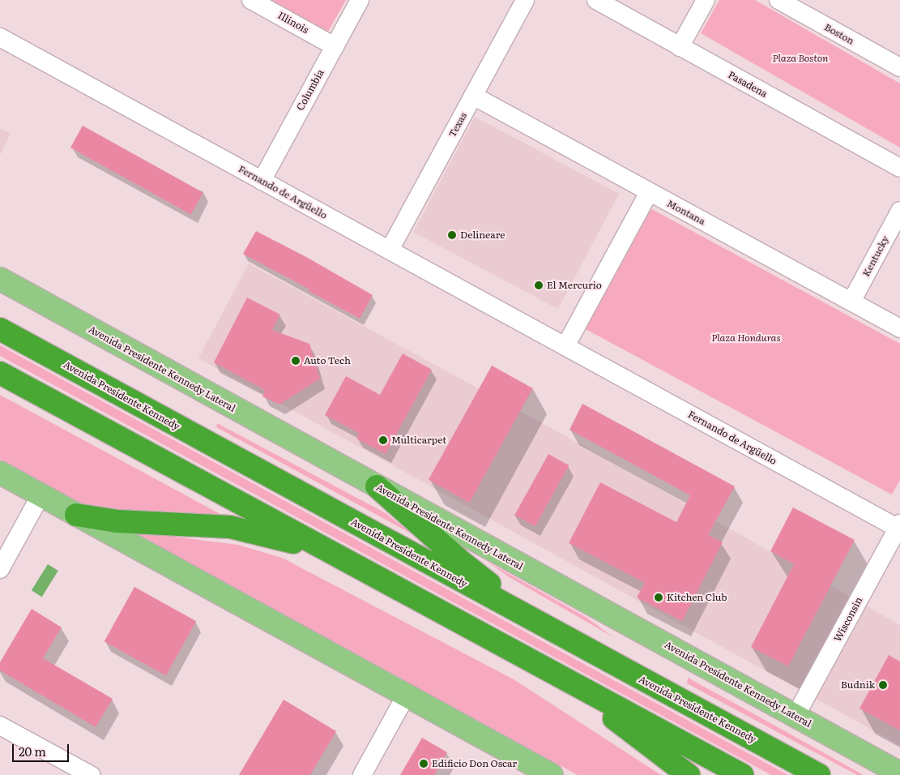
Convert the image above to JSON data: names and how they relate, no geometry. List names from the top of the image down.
{
  "streets": {
    "highway": ["Avenida Presidente Kennedy"],
    "main road": ["Avenida Presidente Kennedy Lateral"],
    "street": [
      "Illinois",
      "Boston",
      "Pasadena",
      "Columbia",
      "Texas",
      "Fernando de Argüello",
      "Montana",
      "Kentucky",
      "Wisconsin"
    ]
  },
  "crossings": [
    ["Illinois", "Columbia"],
    ["Columbia", "Fernando de Argüello"],
    ["Texas", "Fernando de Argüello"],
    ["Texas", "Montana"],
    ["Fernando de Argüello", "Wisconsin"],
    ["Montana", "Kentucky"],
    ["Avenida Presidente Kennedy Lateral", "Wisconsin"]
  ],
  "parks": ["Plaza Boston", "Plaza Honduras"],
  "places": [
    "Delineare",
    "El Mercurio",
    "Auto Tech",
    "Multicarpet",
    "Kitchen Club",
    "Budnik",
    "Edificio Don Oscar"
  ],
  "scale_bar": "20 m"
}
